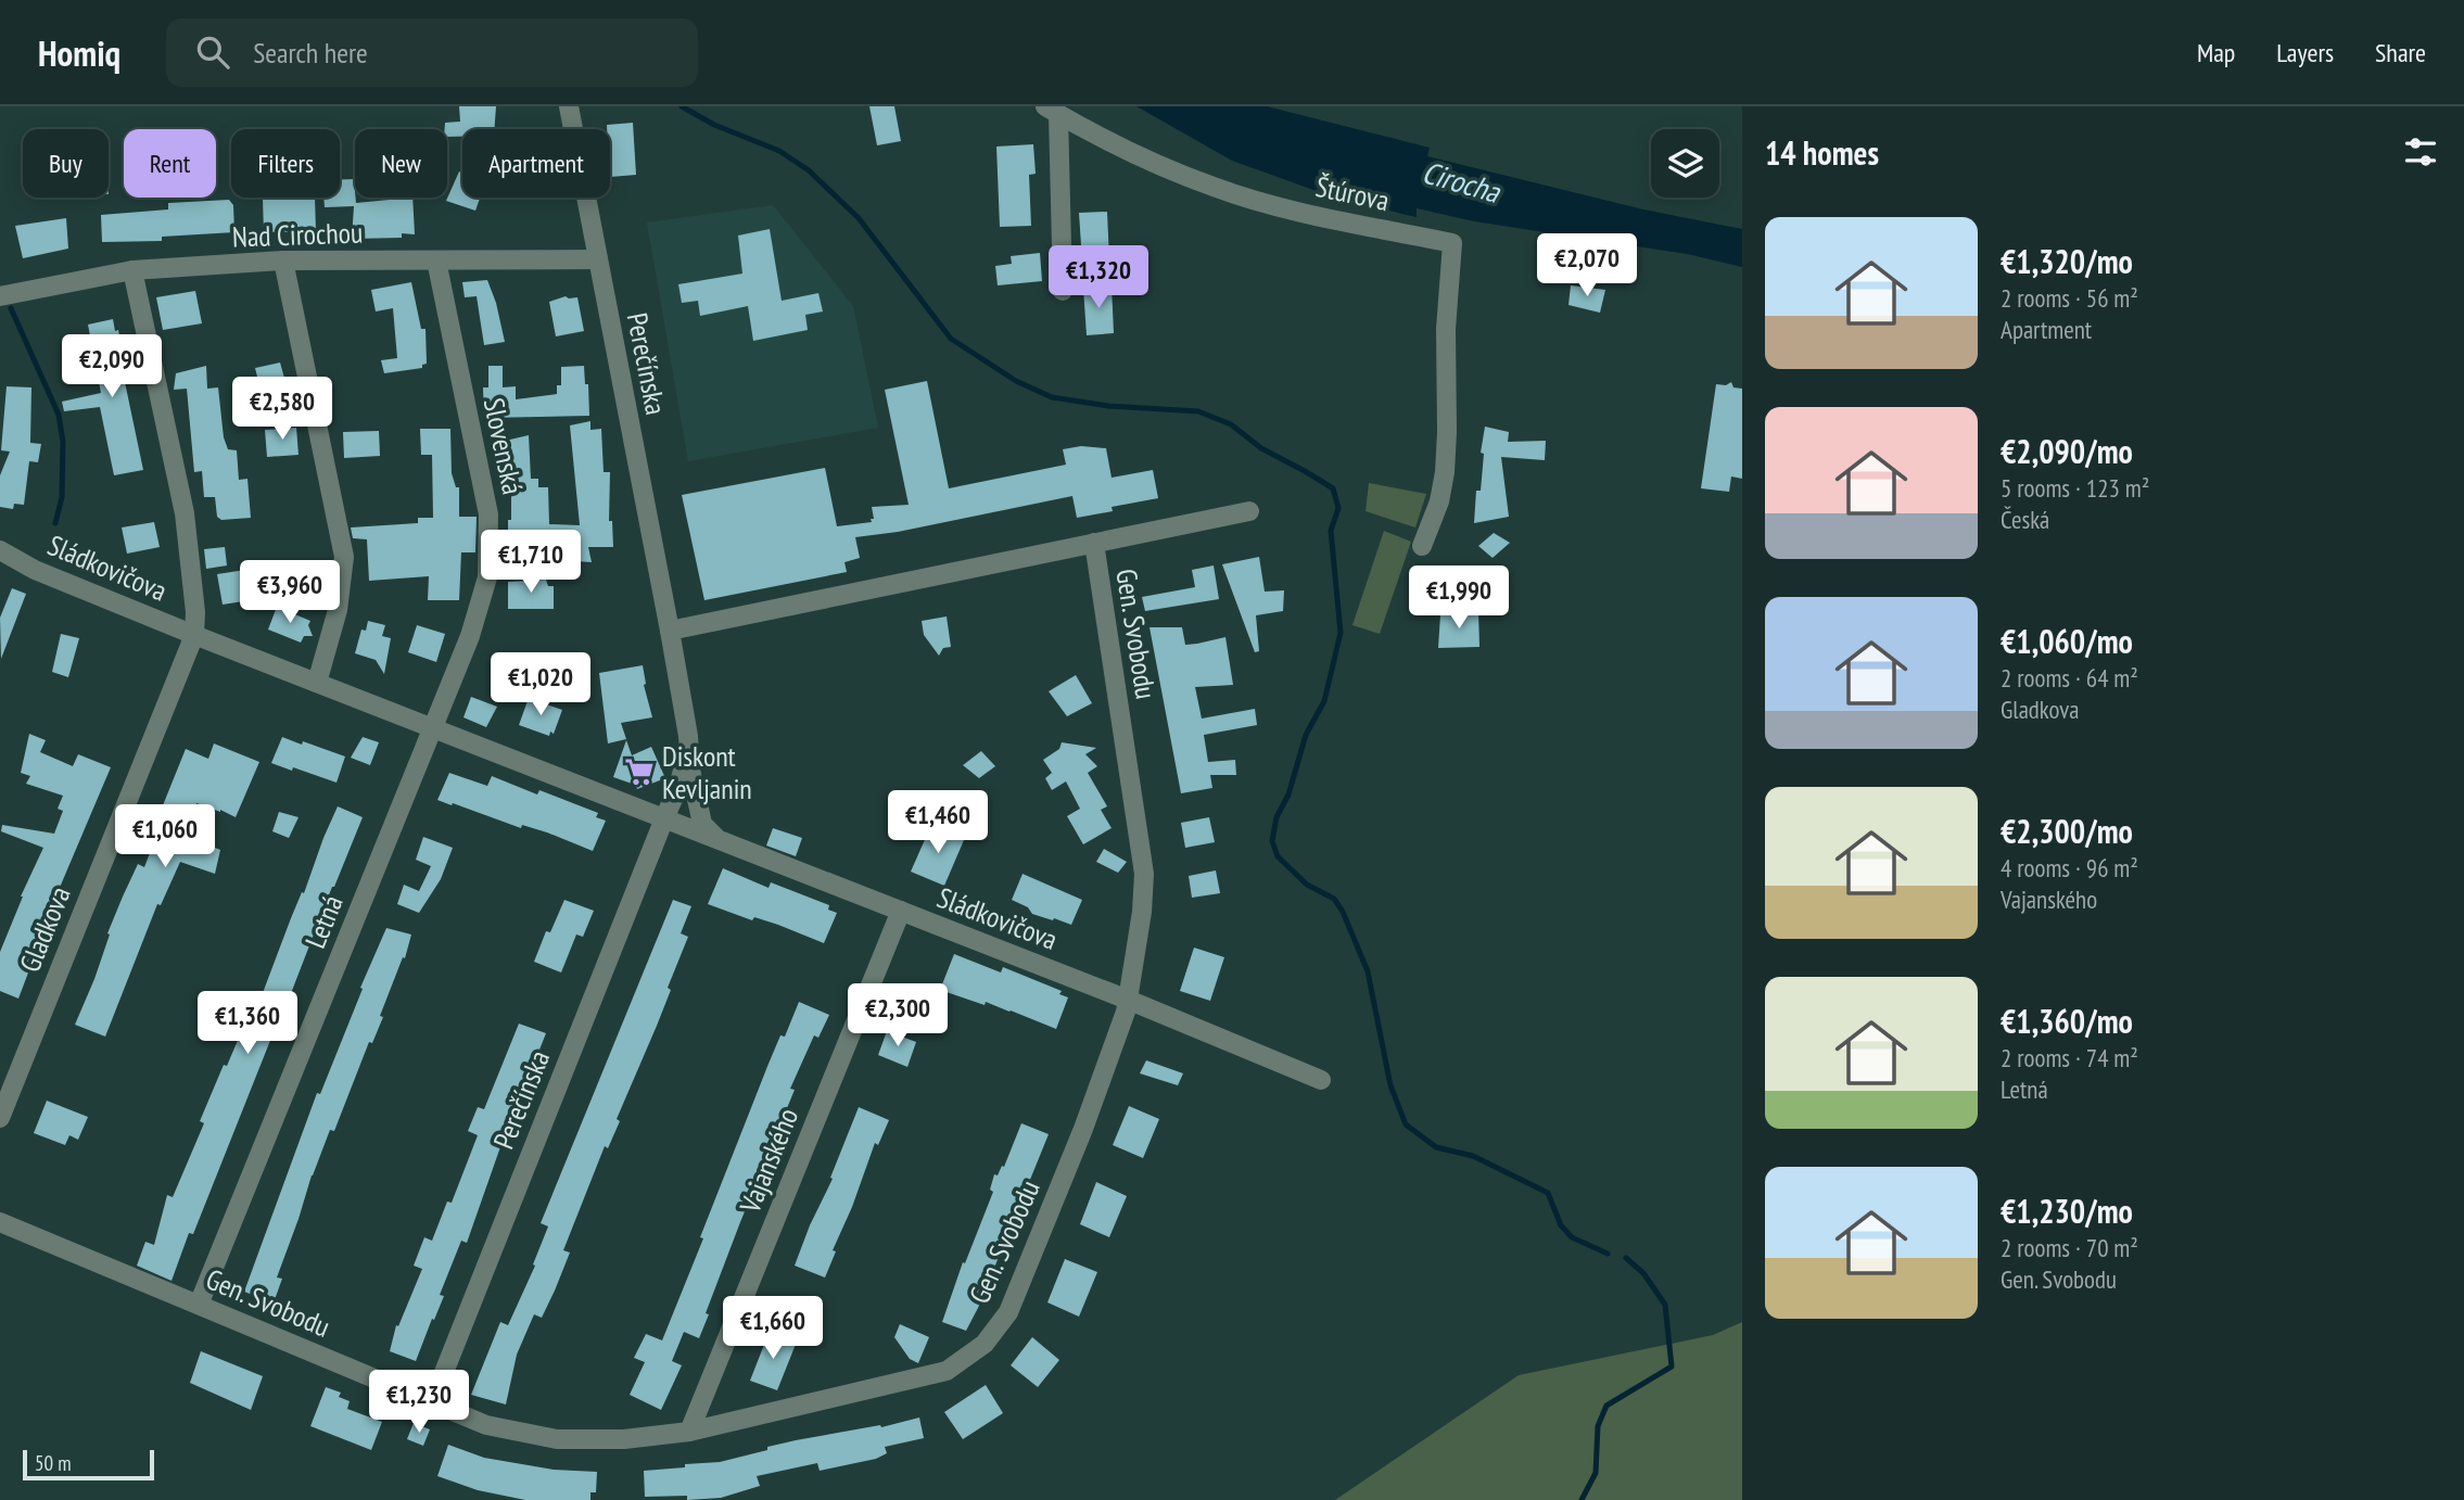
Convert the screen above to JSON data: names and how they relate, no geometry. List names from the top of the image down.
{
  "streets": {
    "street": [
      "Štúrova",
      "Nad Cirochou",
      "Perečínska",
      "Slovenská",
      "Sládkovičova",
      "Gen. Svobodu",
      "Letná",
      "Gladkova",
      "Vajanského"
    ]
  },
  "crossings": [
    ["Nad Cirochou", "Perečínska"],
    ["Nad Cirochou", "Slovenská"],
    ["Perečínska", "Sládkovičova"],
    ["Perečínska", "Gen. Svobodu"],
    ["Slovenská", "Sládkovičova"],
    ["Slovenská", "Letná"],
    ["Sládkovičova", "Gen. Svobodu"],
    ["Sládkovičova", "Letná"],
    ["Sládkovičova", "Gladkova"],
    ["Sládkovičova", "Vajanského"],
    ["Gen. Svobodu", "Letná"],
    ["Gen. Svobodu", "Vajanského"]
  ],
  "water": ["Cirocha"],
  "places": {
    "supermarket": ["Diskont Kevljanin"]
  },
  "scale_bar": "50 m",
  "page": {
    "header": "Homiq",
    "search": "Search here",
    "nav": ["Map", "Layers", "Share"],
    "heading": "14 homes",
    "chip": [
      "Buy",
      "Rent",
      "Filters",
      "New",
      "Apartment"
    ],
    "list": [
      {
        "name": "€1,320/mo",
        "note": "2 rooms · 56 m² · Apartment"
      },
      {
        "name": "€2,090/mo",
        "note": "5 rooms · 123 m² · Česká"
      },
      {
        "name": "€1,060/mo",
        "note": "2 rooms · 64 m² · Gladkova"
      },
      {
        "name": "€2,300/mo",
        "note": "4 rooms · 96 m² · Vajanského"
      },
      {
        "name": "€1,360/mo",
        "note": "2 rooms · 74 m² · Letná"
      },
      {
        "name": "€1,230/mo",
        "note": "2 rooms · 70 m² · Gen. Svobodu"
      }
    ],
    "price": [
      "€2,070",
      "€1,320",
      "€2,090",
      "€2,580",
      "€1,710",
      "€3,960",
      "€1,990",
      "€1,020",
      "€1,460",
      "€1,060",
      "€2,300",
      "€1,360",
      "€1,660",
      "€1,230"
    ],
    "scale": "50 m"
  }
}
